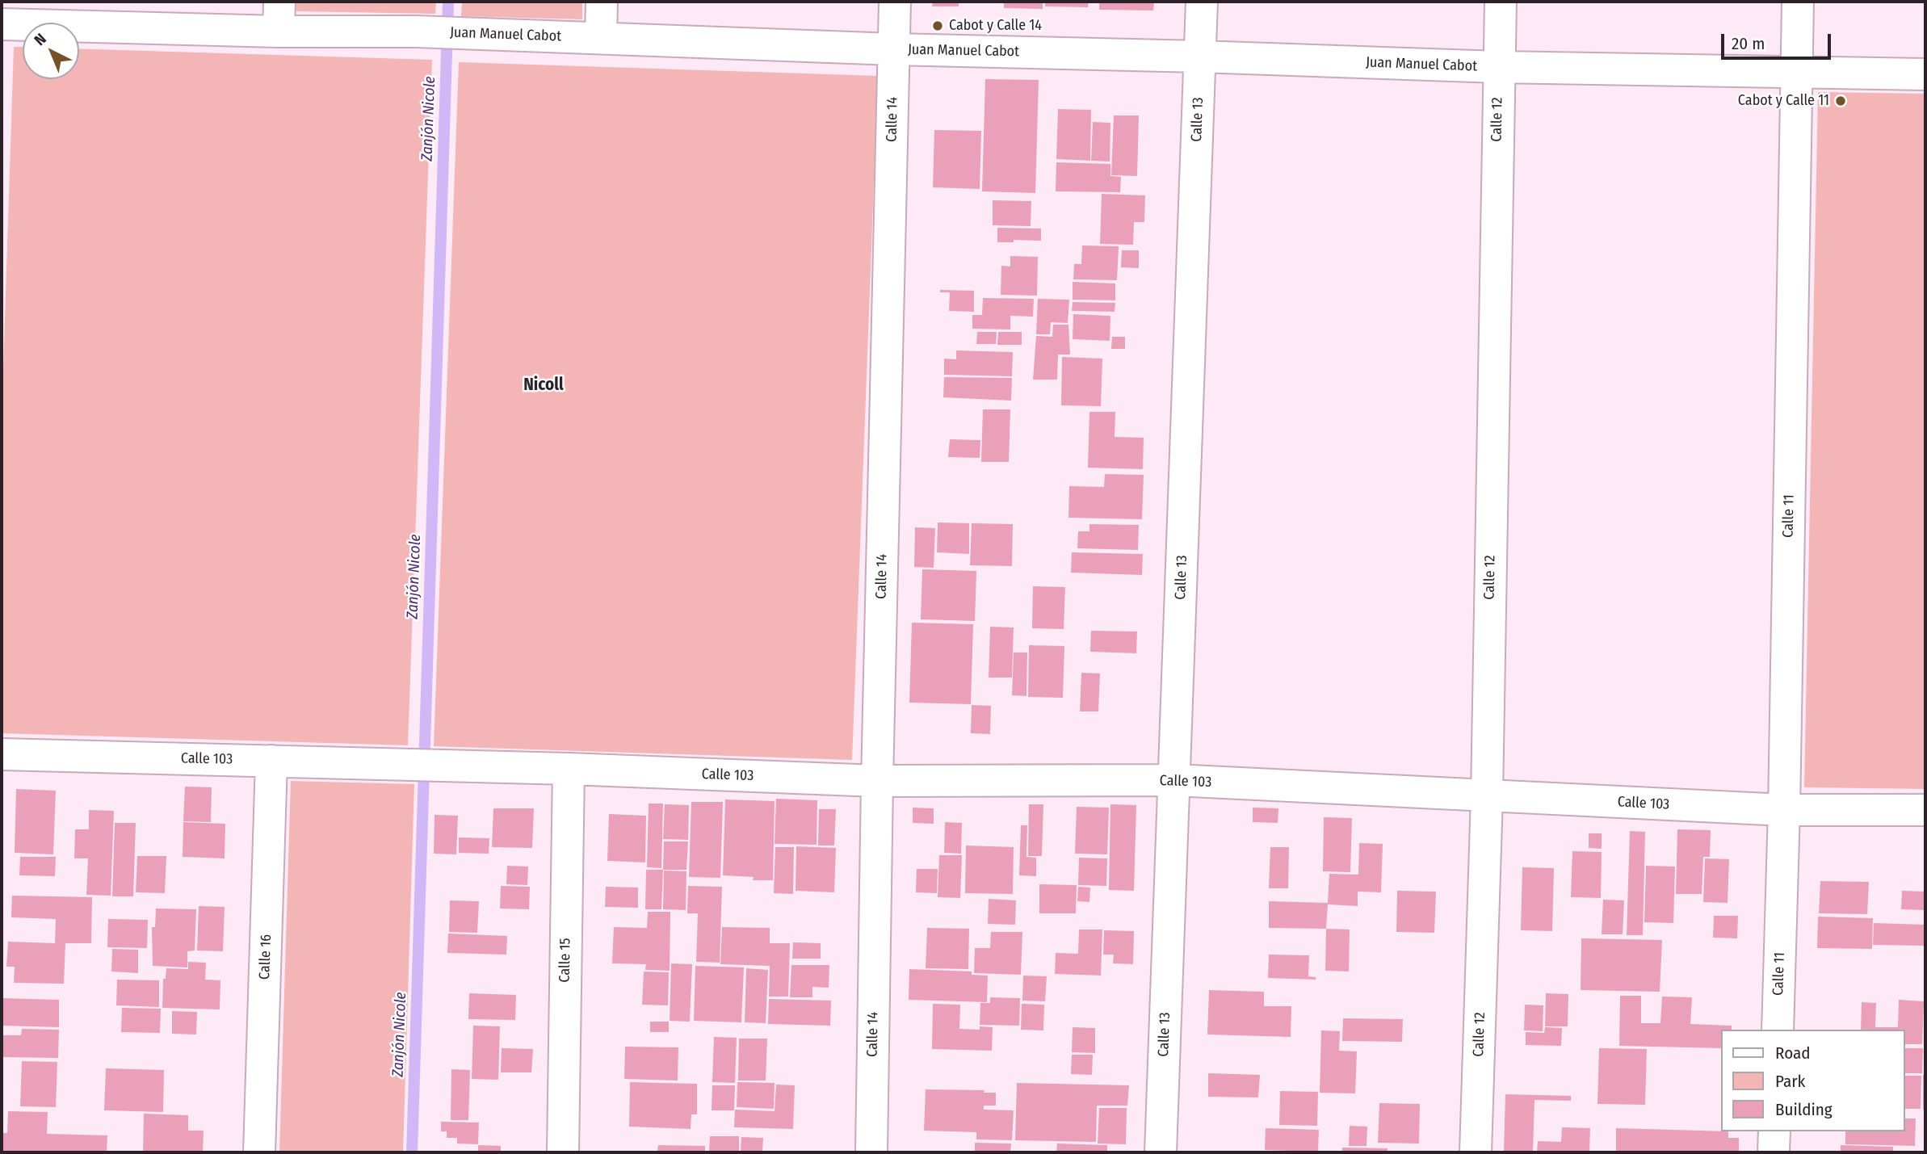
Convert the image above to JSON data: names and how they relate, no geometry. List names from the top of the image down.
{
  "streets": {
    "street": [
      "Juan Manuel Cabot",
      "Calle 14",
      "Calle 13",
      "Calle 12",
      "Calle 11",
      "Calle 103",
      "Calle 16",
      "Calle 15"
    ]
  },
  "crossings": [
    ["Juan Manuel Cabot", "Calle 14"],
    ["Juan Manuel Cabot", "Calle 13"],
    ["Juan Manuel Cabot", "Calle 12"],
    ["Juan Manuel Cabot", "Calle 11"],
    ["Calle 14", "Calle 103"],
    ["Calle 13", "Calle 103"],
    ["Calle 12", "Calle 103"],
    ["Calle 11", "Calle 103"],
    ["Calle 103", "Calle 16"],
    ["Calle 103", "Calle 15"]
  ],
  "districts": ["Nicoll"],
  "water": ["Zanjón Nicole"],
  "places": ["Cabot y Calle 14", "Cabot y Calle 11"],
  "legend": ["Road", "Park", "Building"],
  "scale_bar": "20 m",
  "north": "top left"
}
